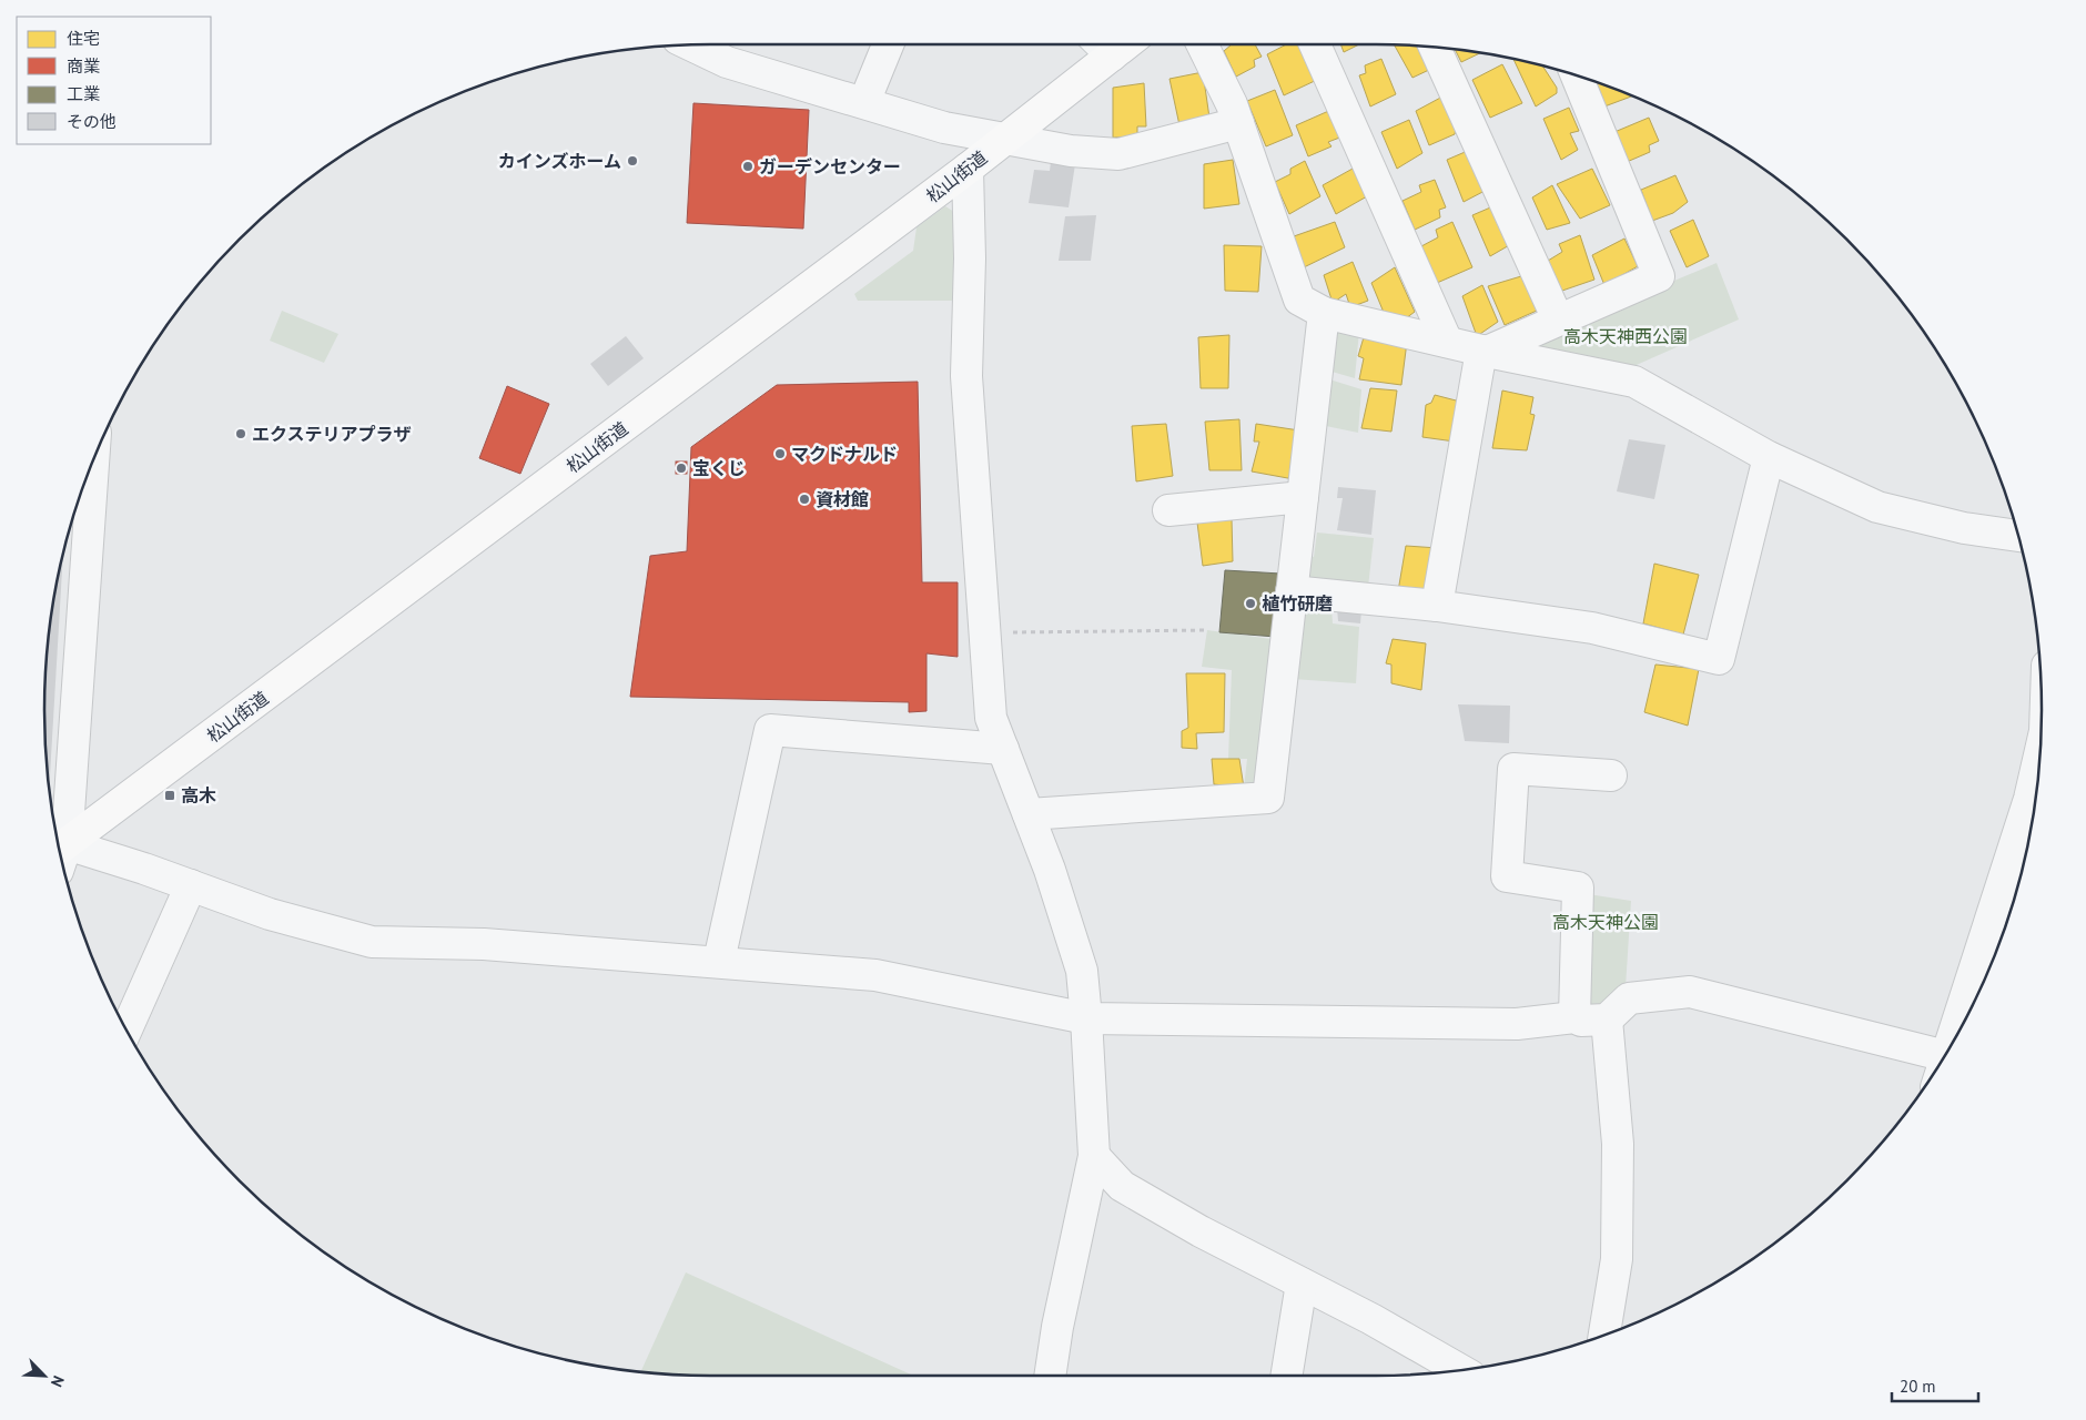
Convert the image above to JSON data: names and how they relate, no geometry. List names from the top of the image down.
{
  "streets": {
    "main road": ["松山街道"]
  },
  "parks": ["高木天神西公園", "高木天神公園"],
  "places": {
    "other": [
      "カインズホーム",
      "ガーデンセンター",
      "エクステリアプラザ",
      "マクドナルド",
      "宝くじ",
      "資材館",
      "植竹研磨"
    ],
    "transit": ["高木"]
  },
  "legend": [
    "住宅",
    "商業",
    "工業",
    "その他"
  ],
  "scale_bar": "20 m",
  "north": "bottom right"
}
